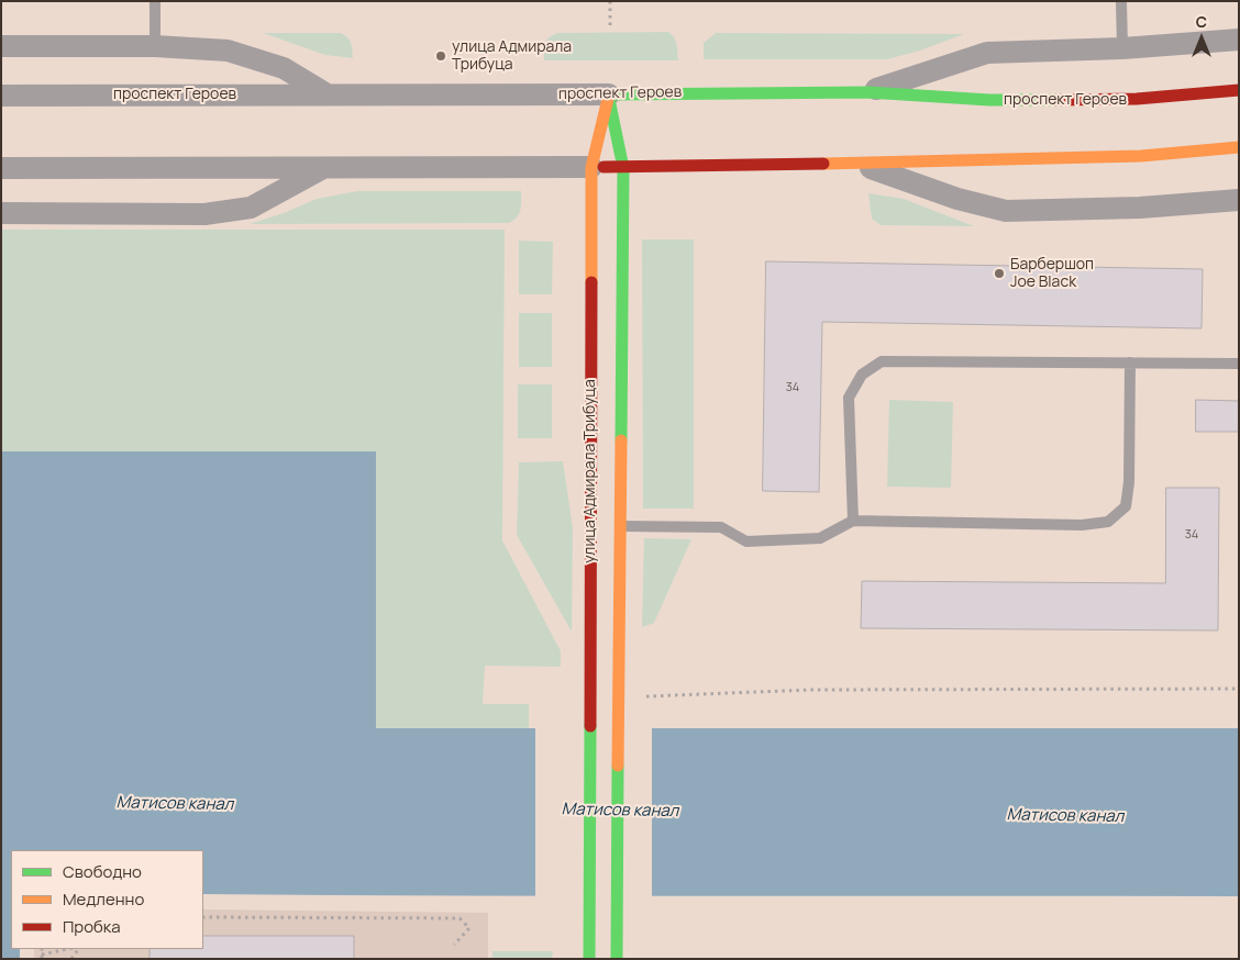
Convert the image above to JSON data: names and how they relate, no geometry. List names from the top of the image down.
{
  "streets": {
    "street": ["проспект Героев", "улица Адмирала Трибуца"]
  },
  "crossings": [
    ["проспект Героев", "улица Адмирала Трибуца"]
  ],
  "water": ["Матисов канал"],
  "places": ["улица Адмирала Трибуца", "Барбершоп Joe Black"],
  "house_numbers": ["34", "34"],
  "legend": ["Свободно", "Медленно", "Пробка"],
  "north": "top"
}
